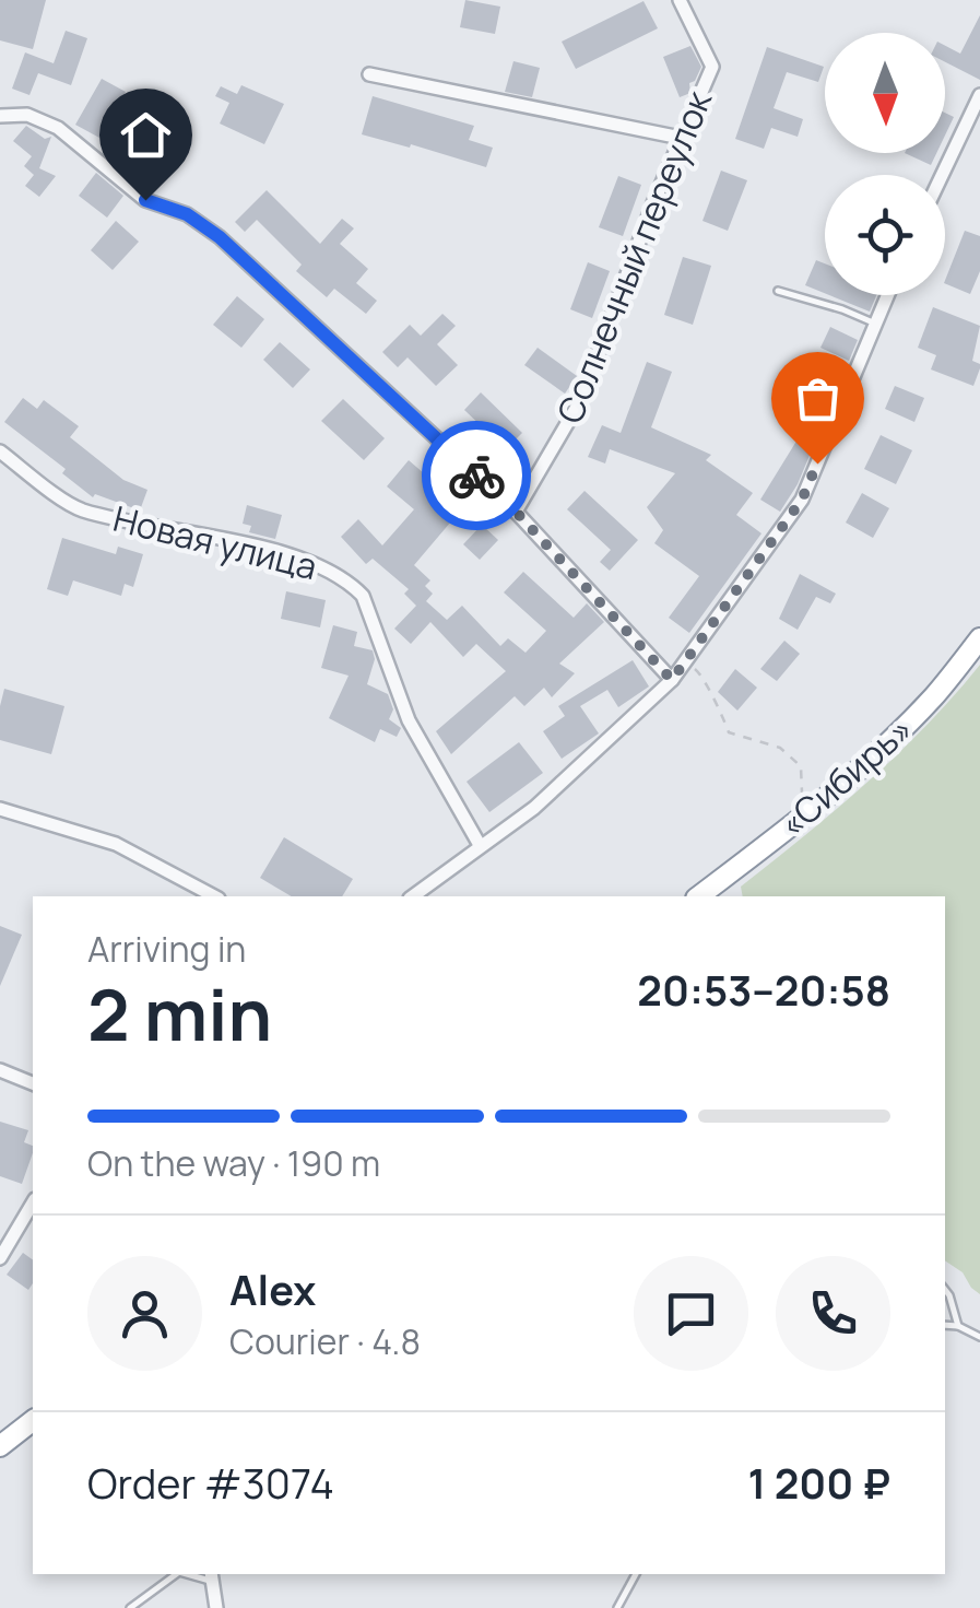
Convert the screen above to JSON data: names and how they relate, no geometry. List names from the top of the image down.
{
  "streets": {
    "highway": ["«Сибирь»"],
    "street": ["Солнечный переулок", "Новая улица"]
  },
  "north": "bottom",
  "page": {
    "heading": ["2 min", "Arriving in", "20:53–20:58"],
    "panel": [
      "Alex",
      "Courier · 4.8",
      "Order #3074",
      "1 200 ₽"
    ],
    "bar": "On the way · 190 m"
  }
}
